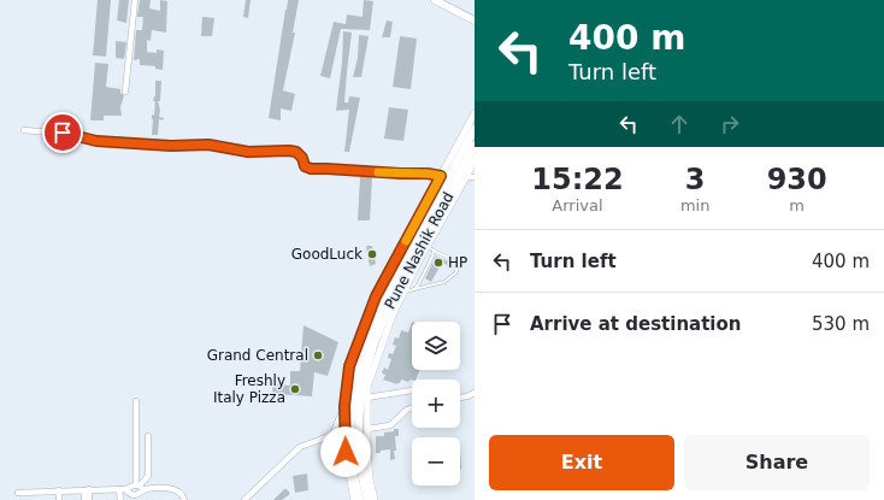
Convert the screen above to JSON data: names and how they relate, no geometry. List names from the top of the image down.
{
  "streets": {
    "highway": ["Pune Nashik Road"]
  },
  "places": [
    "GoodLuck",
    "HP",
    "Grand Central",
    "Freshly Italy Pizza"
  ],
  "page": {
    "turn": ["400 m", "Turn left"],
    "eta": [
      "15:22",
      "Arrival",
      "3",
      "min",
      "930",
      "m"
    ],
    "list": [
      {
        "name": "Turn left",
        "value": "400 m"
      },
      {
        "name": "Arrive at destination",
        "value": "530 m"
      }
    ],
    "map_buttons": ["+", "−"],
    "buttons": ["Exit", "Share"]
  }
}
